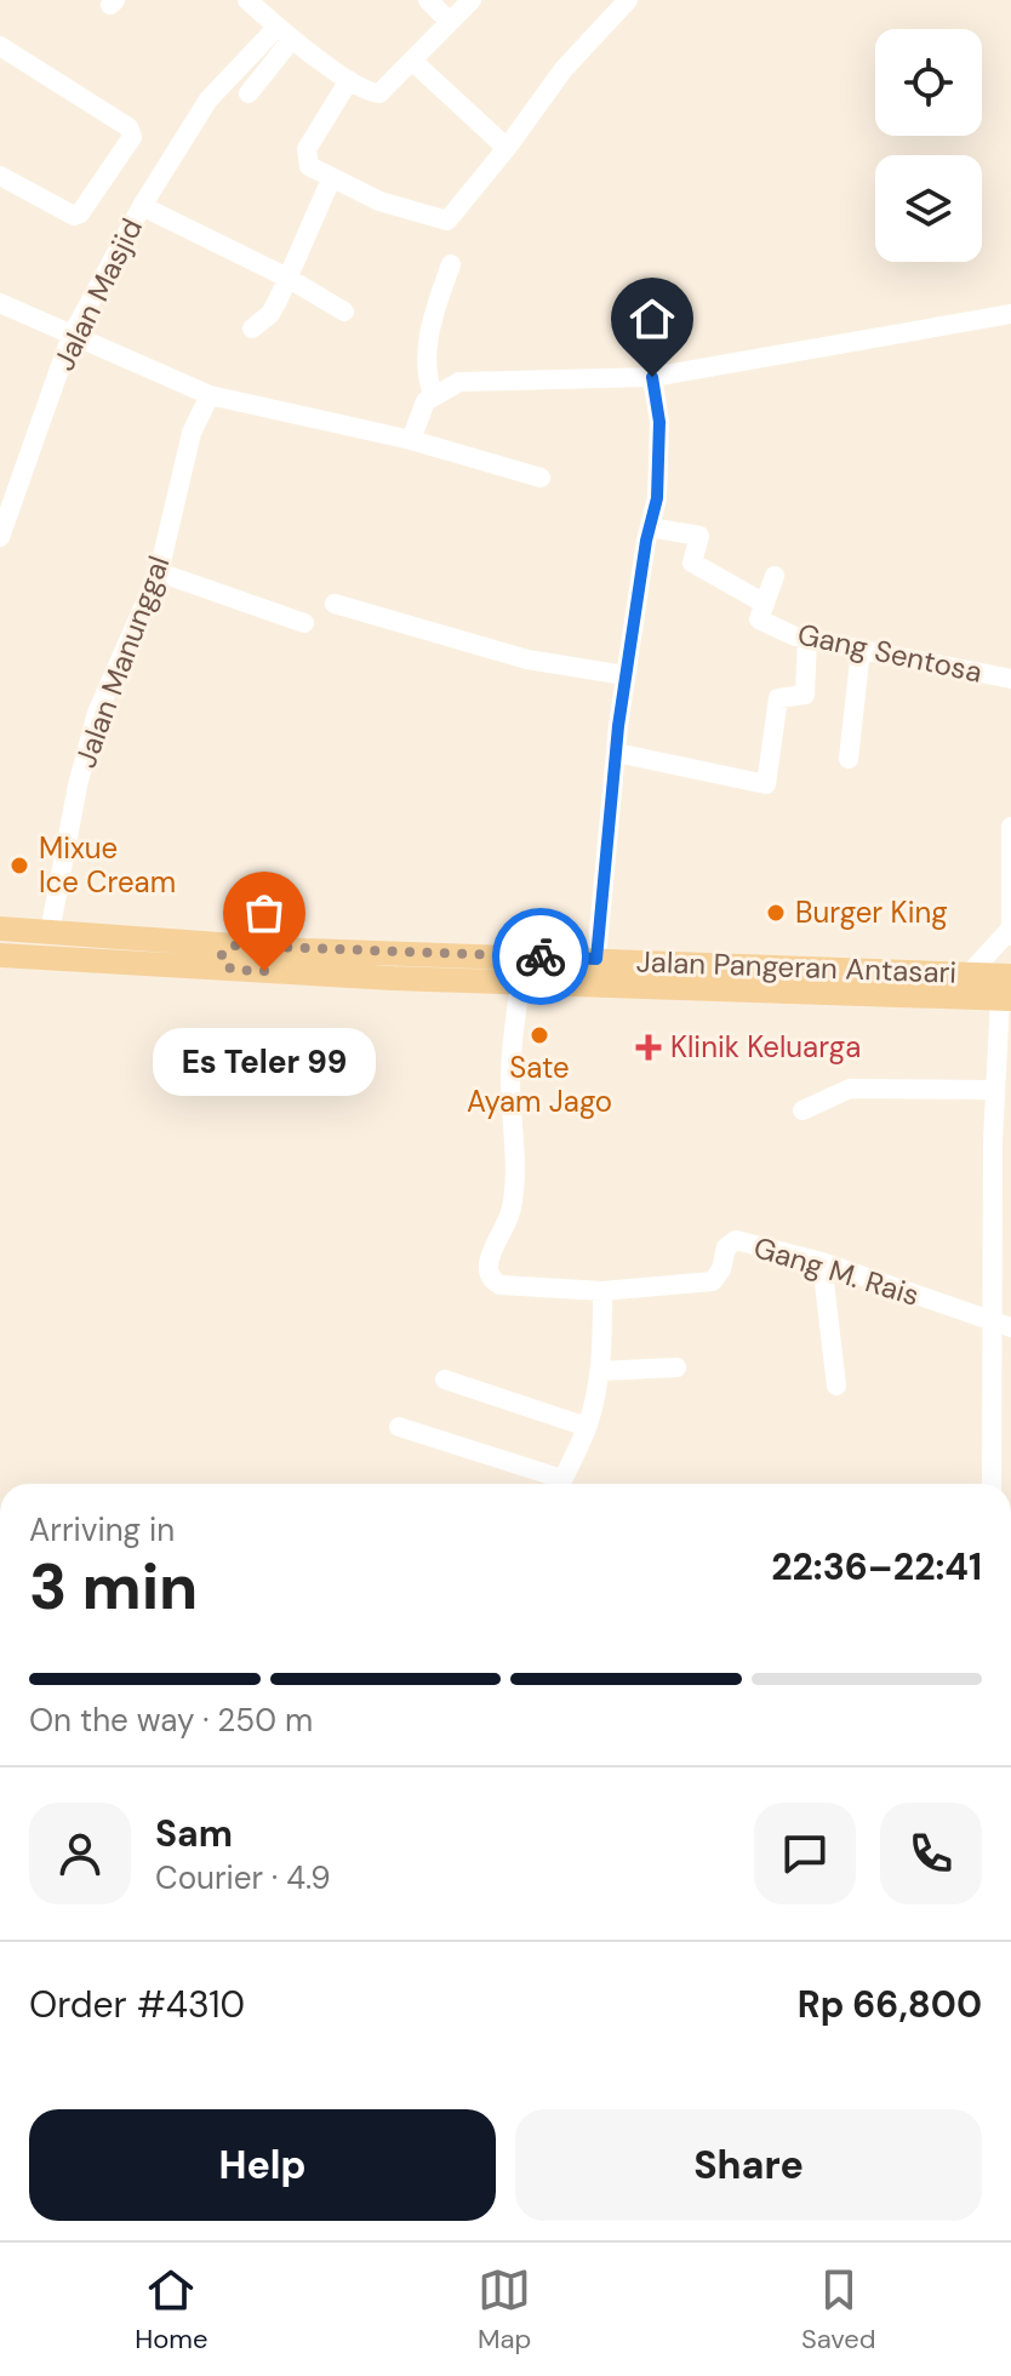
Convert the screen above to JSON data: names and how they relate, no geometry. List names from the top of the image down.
{
  "streets": {
    "main road": ["Jalan Pangeran Antasari"],
    "street": [
      "Jalan Masjid",
      "Gang Sentosa",
      "Jalan Manunggal",
      "Gang M. Rais"
    ]
  },
  "crossings": [
    ["Jalan Manunggal", "Jalan Pangeran Antasari"],
    ["Jalan Pangeran Antasari", "Gang M. Rais"]
  ],
  "places": {
    "other": [
      "Mixue Ice Cream",
      "Burger King",
      "Es Teler 99",
      "Sate Ayam Jago"
    ],
    "health": ["Klinik Keluarga"]
  },
  "page": {
    "bubble": "Es Teler 99",
    "heading": ["3 min", "Arriving in", "22:36–22:41"],
    "panel": [
      "Sam",
      "Courier · 4.9",
      "Order #4310",
      "Rp 66,800"
    ],
    "bar": "On the way · 250 m",
    "buttons": ["Help", "Share"],
    "tabs": ["Home", "Map", "Saved"]
  }
}
